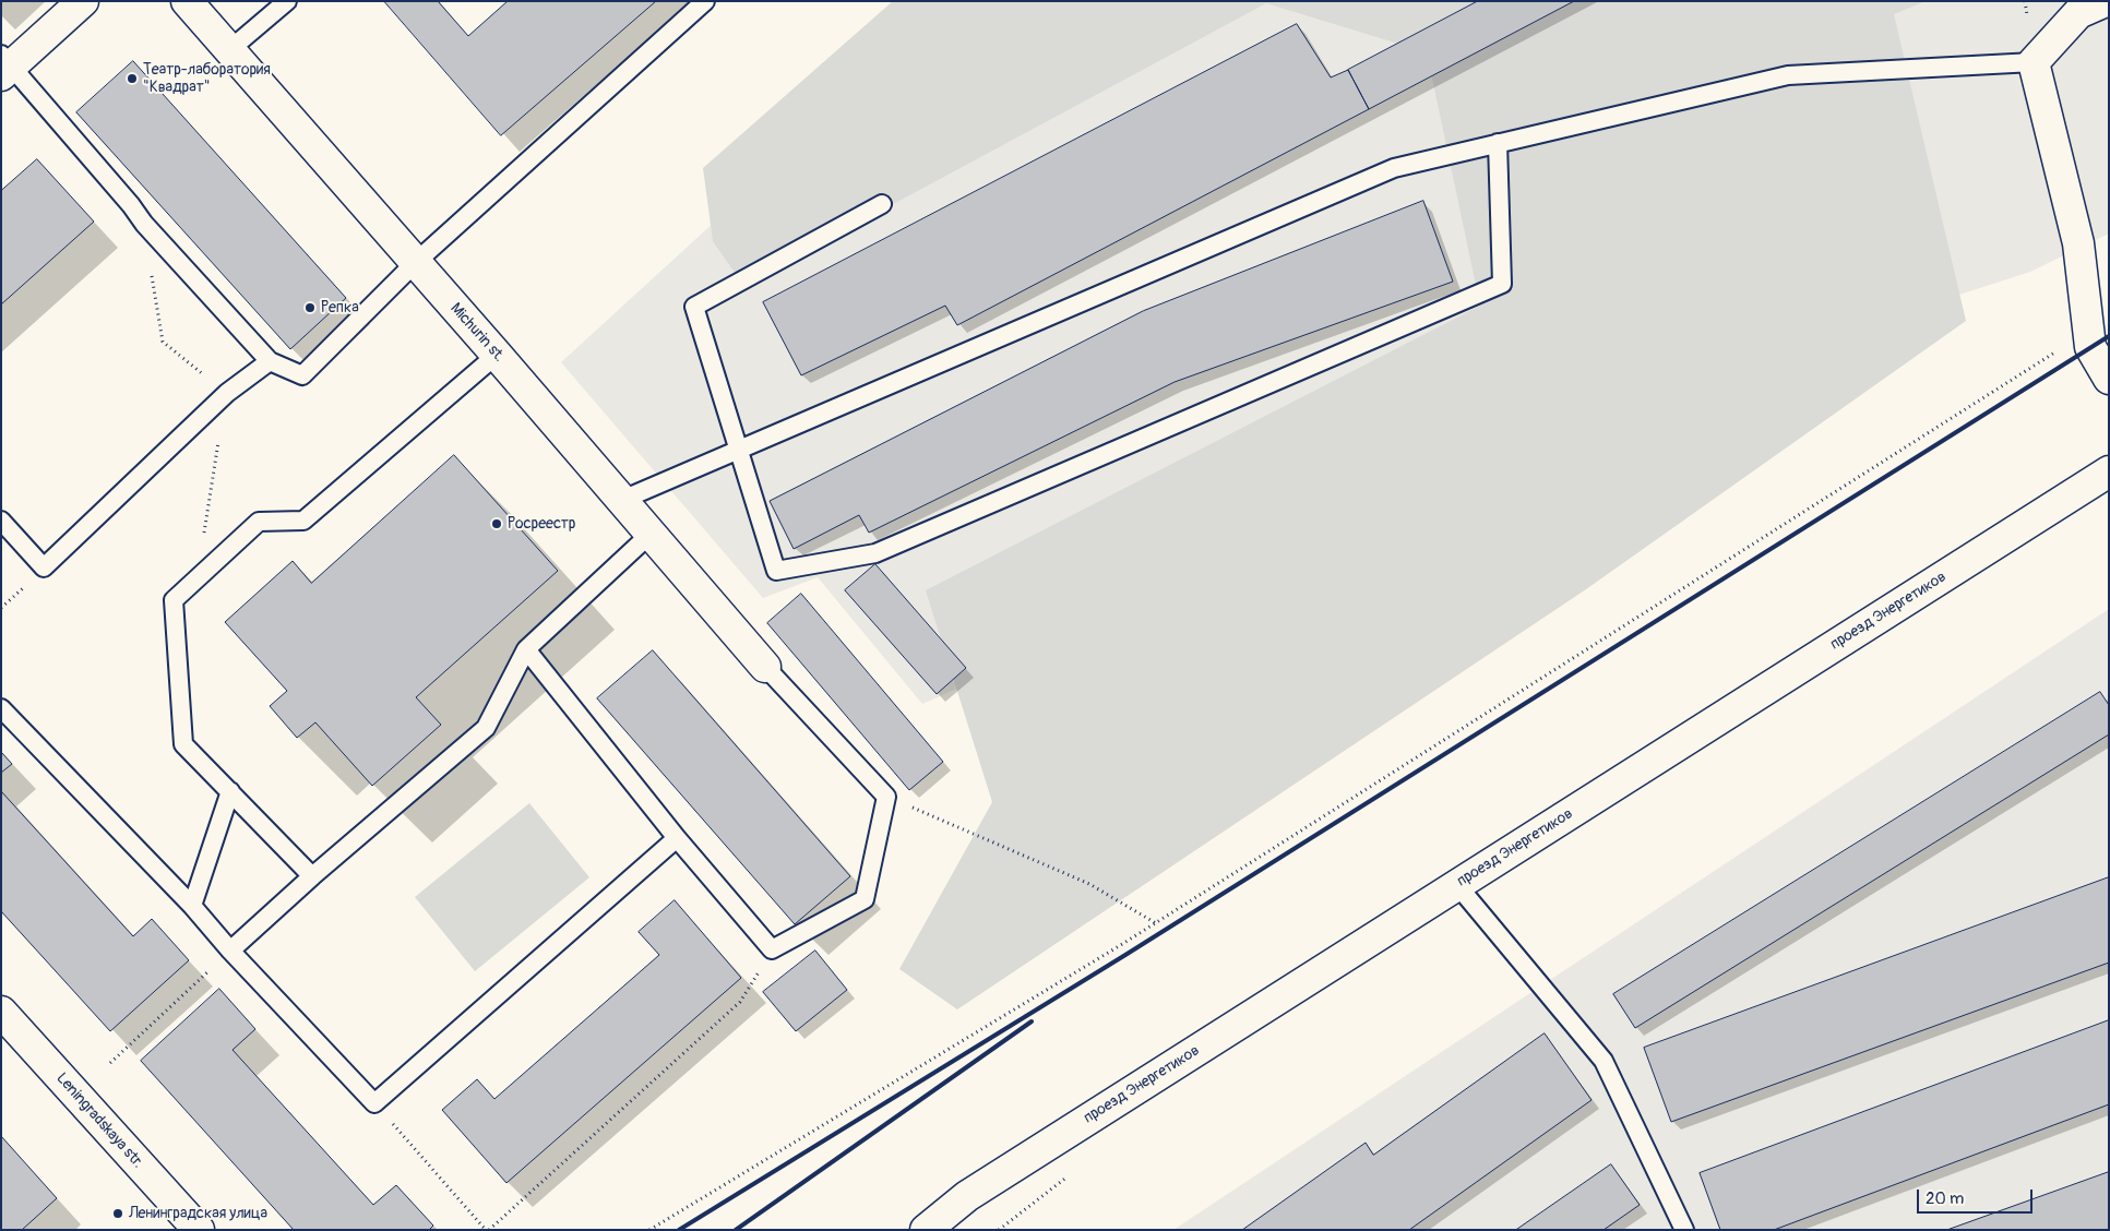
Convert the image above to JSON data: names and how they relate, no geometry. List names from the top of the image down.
{
  "streets": {
    "street": ["Michurin st.", "проезд Энергетиков", "Leningradskaya str."]
  },
  "places": [
    "Театр-лаборатория \"Квадрат\"",
    "Репка",
    "Росреестр",
    "Ленинградская улица"
  ],
  "scale_bar": "20 m"
}
